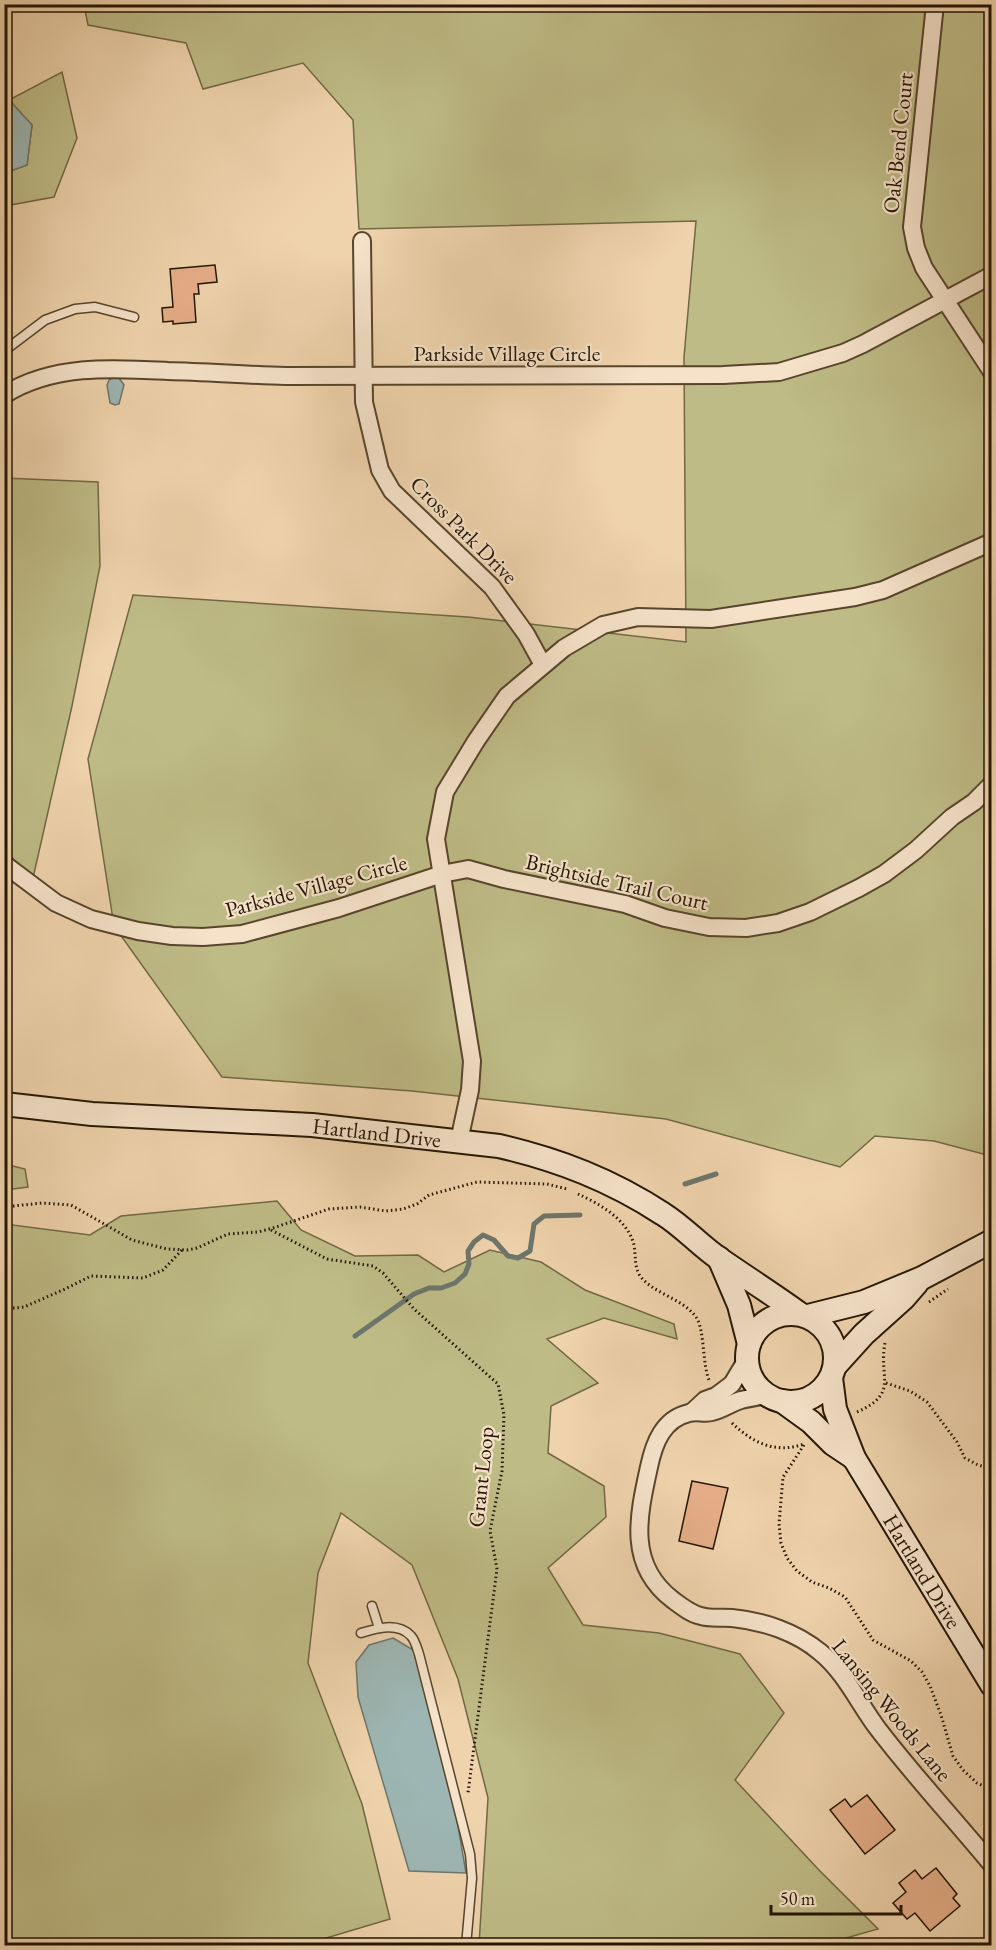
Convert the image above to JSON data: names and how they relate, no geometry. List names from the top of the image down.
{
  "streets": {
    "main road": ["Hartland Drive"],
    "street": [
      "Oak Bend Court",
      "Parkside Village Circle",
      "Cross Park Drive",
      "Brightside Trail Court",
      "Lansing Woods Lane"
    ],
    "path": ["Grant Loop"]
  },
  "crossings": [
    ["Oak Bend Court", "Parkside Village Circle"],
    ["Parkside Village Circle", "Cross Park Drive"],
    ["Parkside Village Circle", "Brightside Trail Court"],
    ["Parkside Village Circle", "Hartland Drive"],
    ["Hartland Drive", "Lansing Woods Lane"]
  ],
  "scale_bar": "50 m"
}
